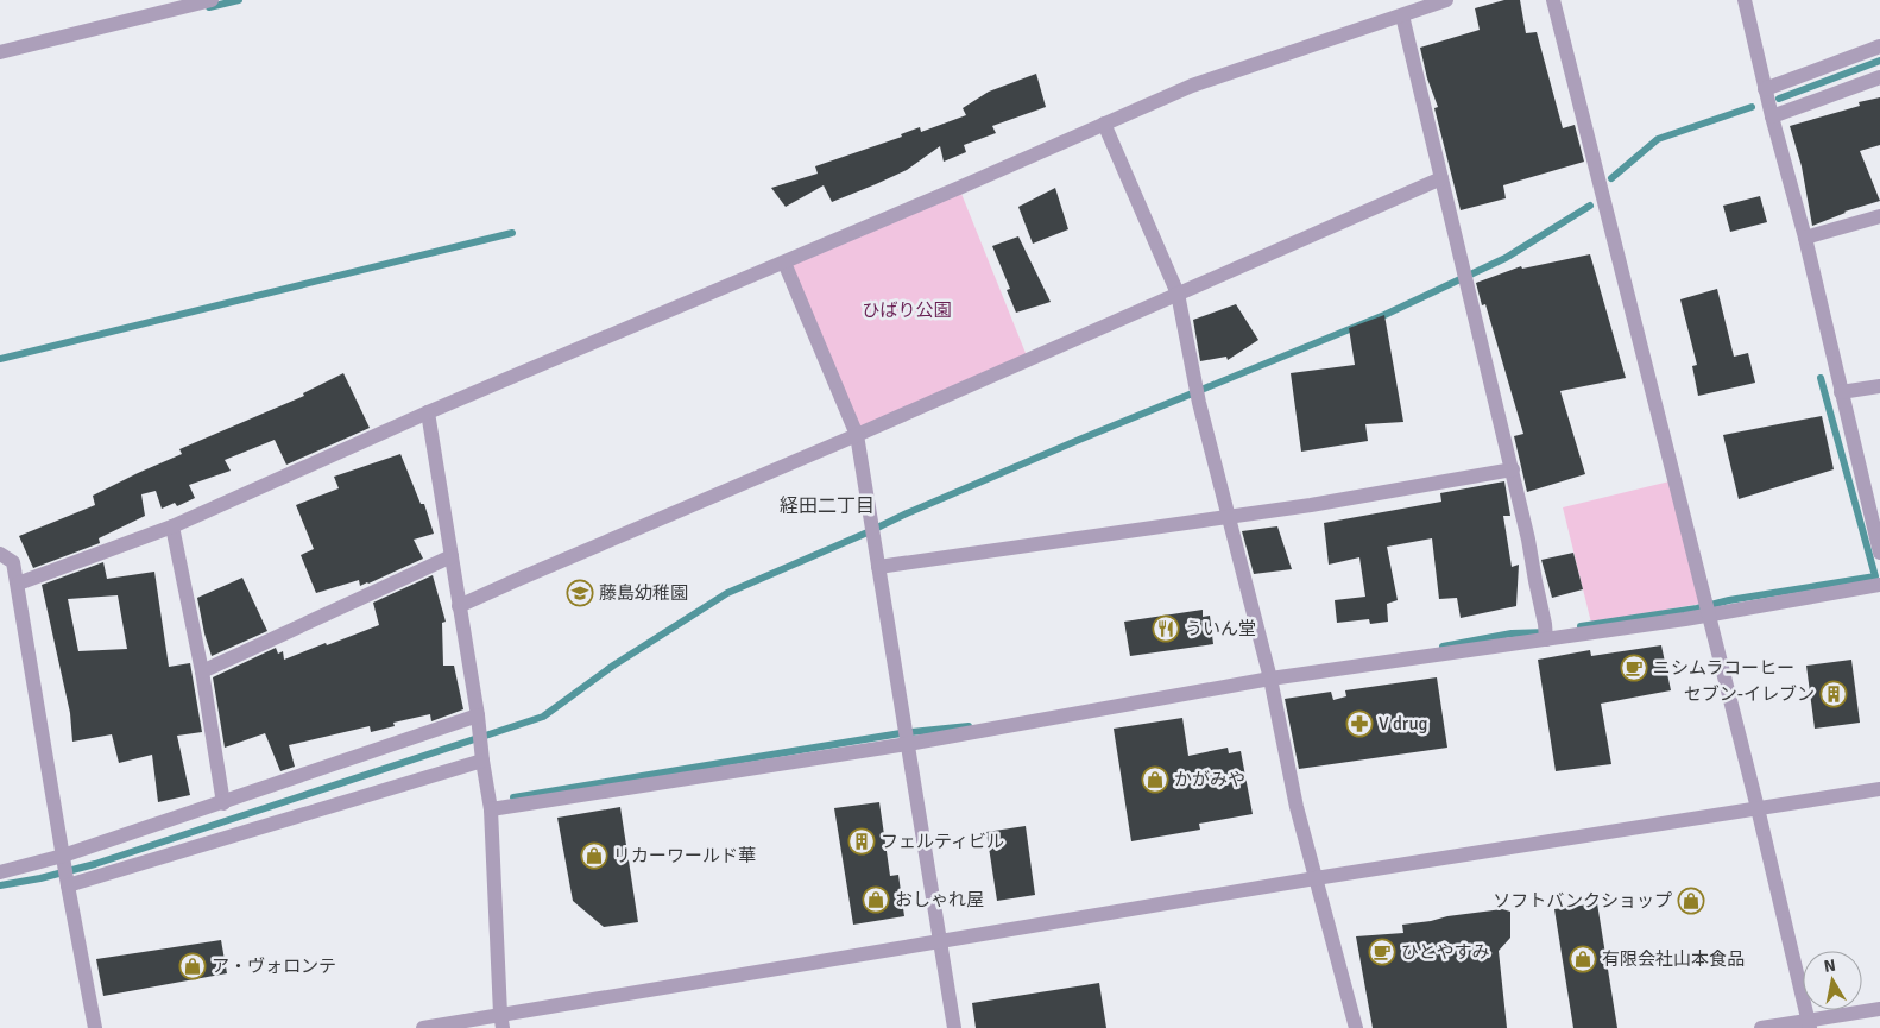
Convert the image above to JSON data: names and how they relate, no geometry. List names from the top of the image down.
{
  "districts": ["経田二丁目"],
  "parks": ["ひばり公園"],
  "places": {
    "school or university": ["藤島幼稚園"],
    "restaurant": ["ういん堂"],
    "cafe": ["ニシムラコーヒー", "ひとやすみ"],
    "building": ["セブン-イレブン", "フェルティビル"],
    "pharmacy": ["V drug"],
    "shop": [
      "かがみや",
      "リカーワールド華",
      "おしゃれ屋",
      "ソフトバンクショップ",
      "有限会社山本食品",
      "ア・ヴォロンテ"
    ]
  },
  "north": "top"
}
